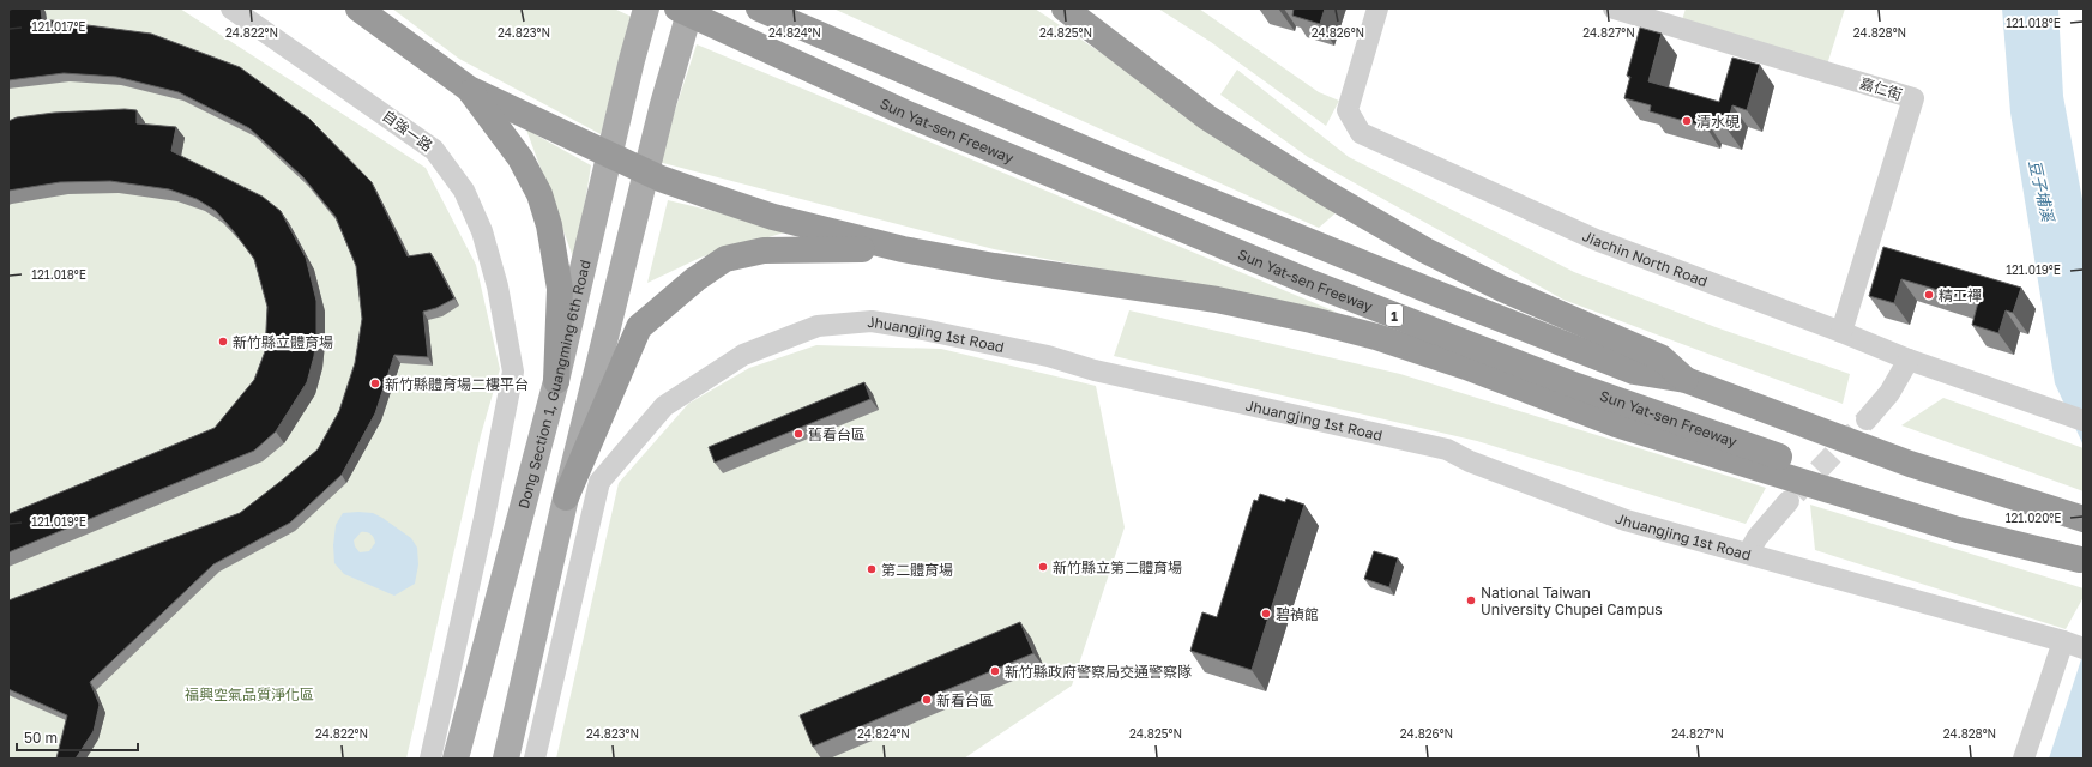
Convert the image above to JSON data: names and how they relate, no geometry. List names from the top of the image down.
{
  "streets": {
    "highway": ["Sun Yat-sen Freeway", "1"],
    "main road": ["Dong Section 1, Guangming 6th Road"],
    "street": [
      "嘉仁街",
      "自強一路",
      "Jiachin North Road",
      "Jhuangjing 1st Road"
    ]
  },
  "crossings": [
    ["嘉仁街", "Jiachin North Road"]
  ],
  "water": ["豆子埔溪"],
  "parks": ["福興空氣品質淨化區"],
  "places": [
    "清水硯",
    "精工禪",
    "新竹縣立體育場",
    "新竹縣體育場二樓平台",
    "舊看台區",
    "新竹縣立第二體育場",
    "第二體育場",
    "National Taiwan University Chupei Campus",
    "碧禎館",
    "新竹縣政府警察局交通警察隊",
    "新看台區"
  ],
  "scale_bar": "50 m",
  "coordinates": [
    "121.018°E",
    "121.017°E",
    "24.822°N",
    "24.823°N",
    "24.824°N",
    "24.825°N",
    "24.826°N",
    "24.827°N",
    "24.828°N",
    "121.019°E",
    "121.020°E"
  ]
}
